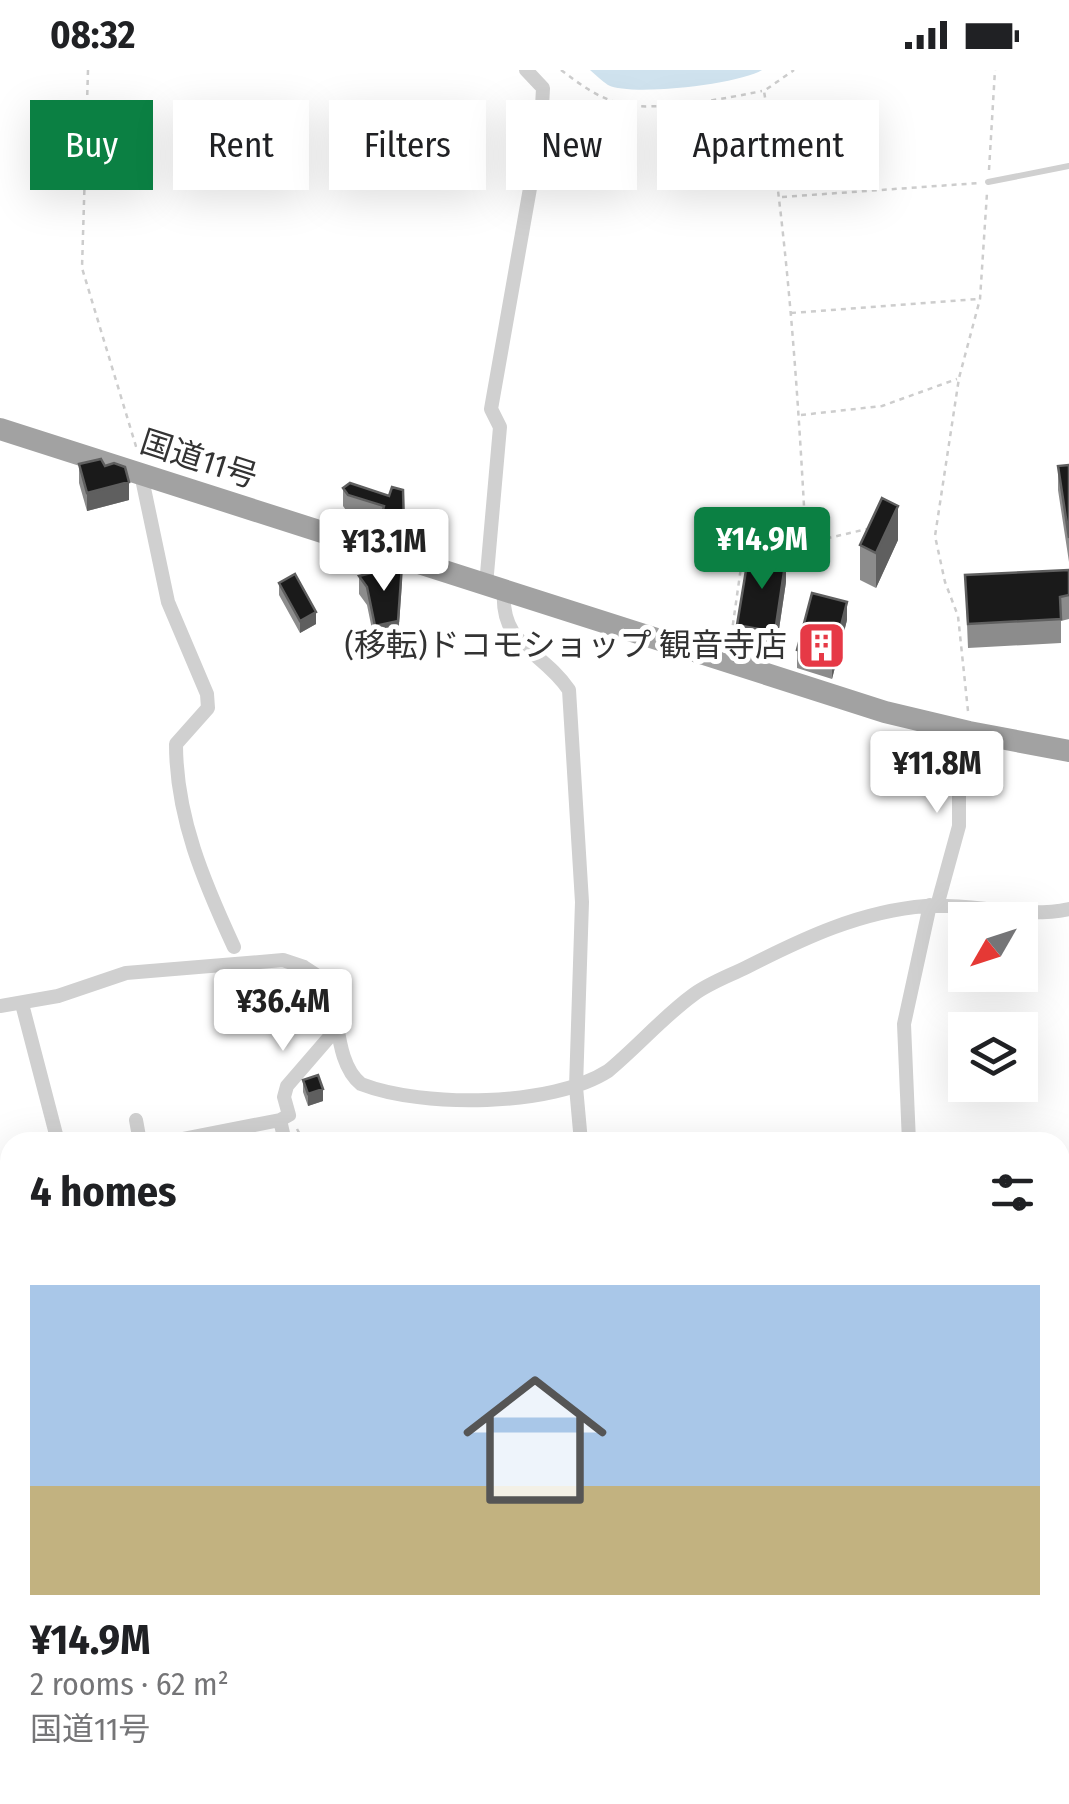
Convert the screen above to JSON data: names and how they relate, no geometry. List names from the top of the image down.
{
  "streets": {
    "highway": ["国道11号"]
  },
  "places": {
    "building": ["(移転)ドコモショップ 観音寺店"]
  },
  "north": "bottom left",
  "page": {
    "status": "08:32",
    "chip": [
      "Buy",
      "Rent",
      "Filters",
      "New",
      "Apartment"
    ],
    "price": [
      "¥14.9M",
      "¥13.1M",
      "¥11.8M",
      "¥36.4M"
    ],
    "heading": "4 homes",
    "list": [
      {
        "name": "¥14.9M",
        "note": "2 rooms · 62 m² · 国道11号"
      }
    ]
  }
}
